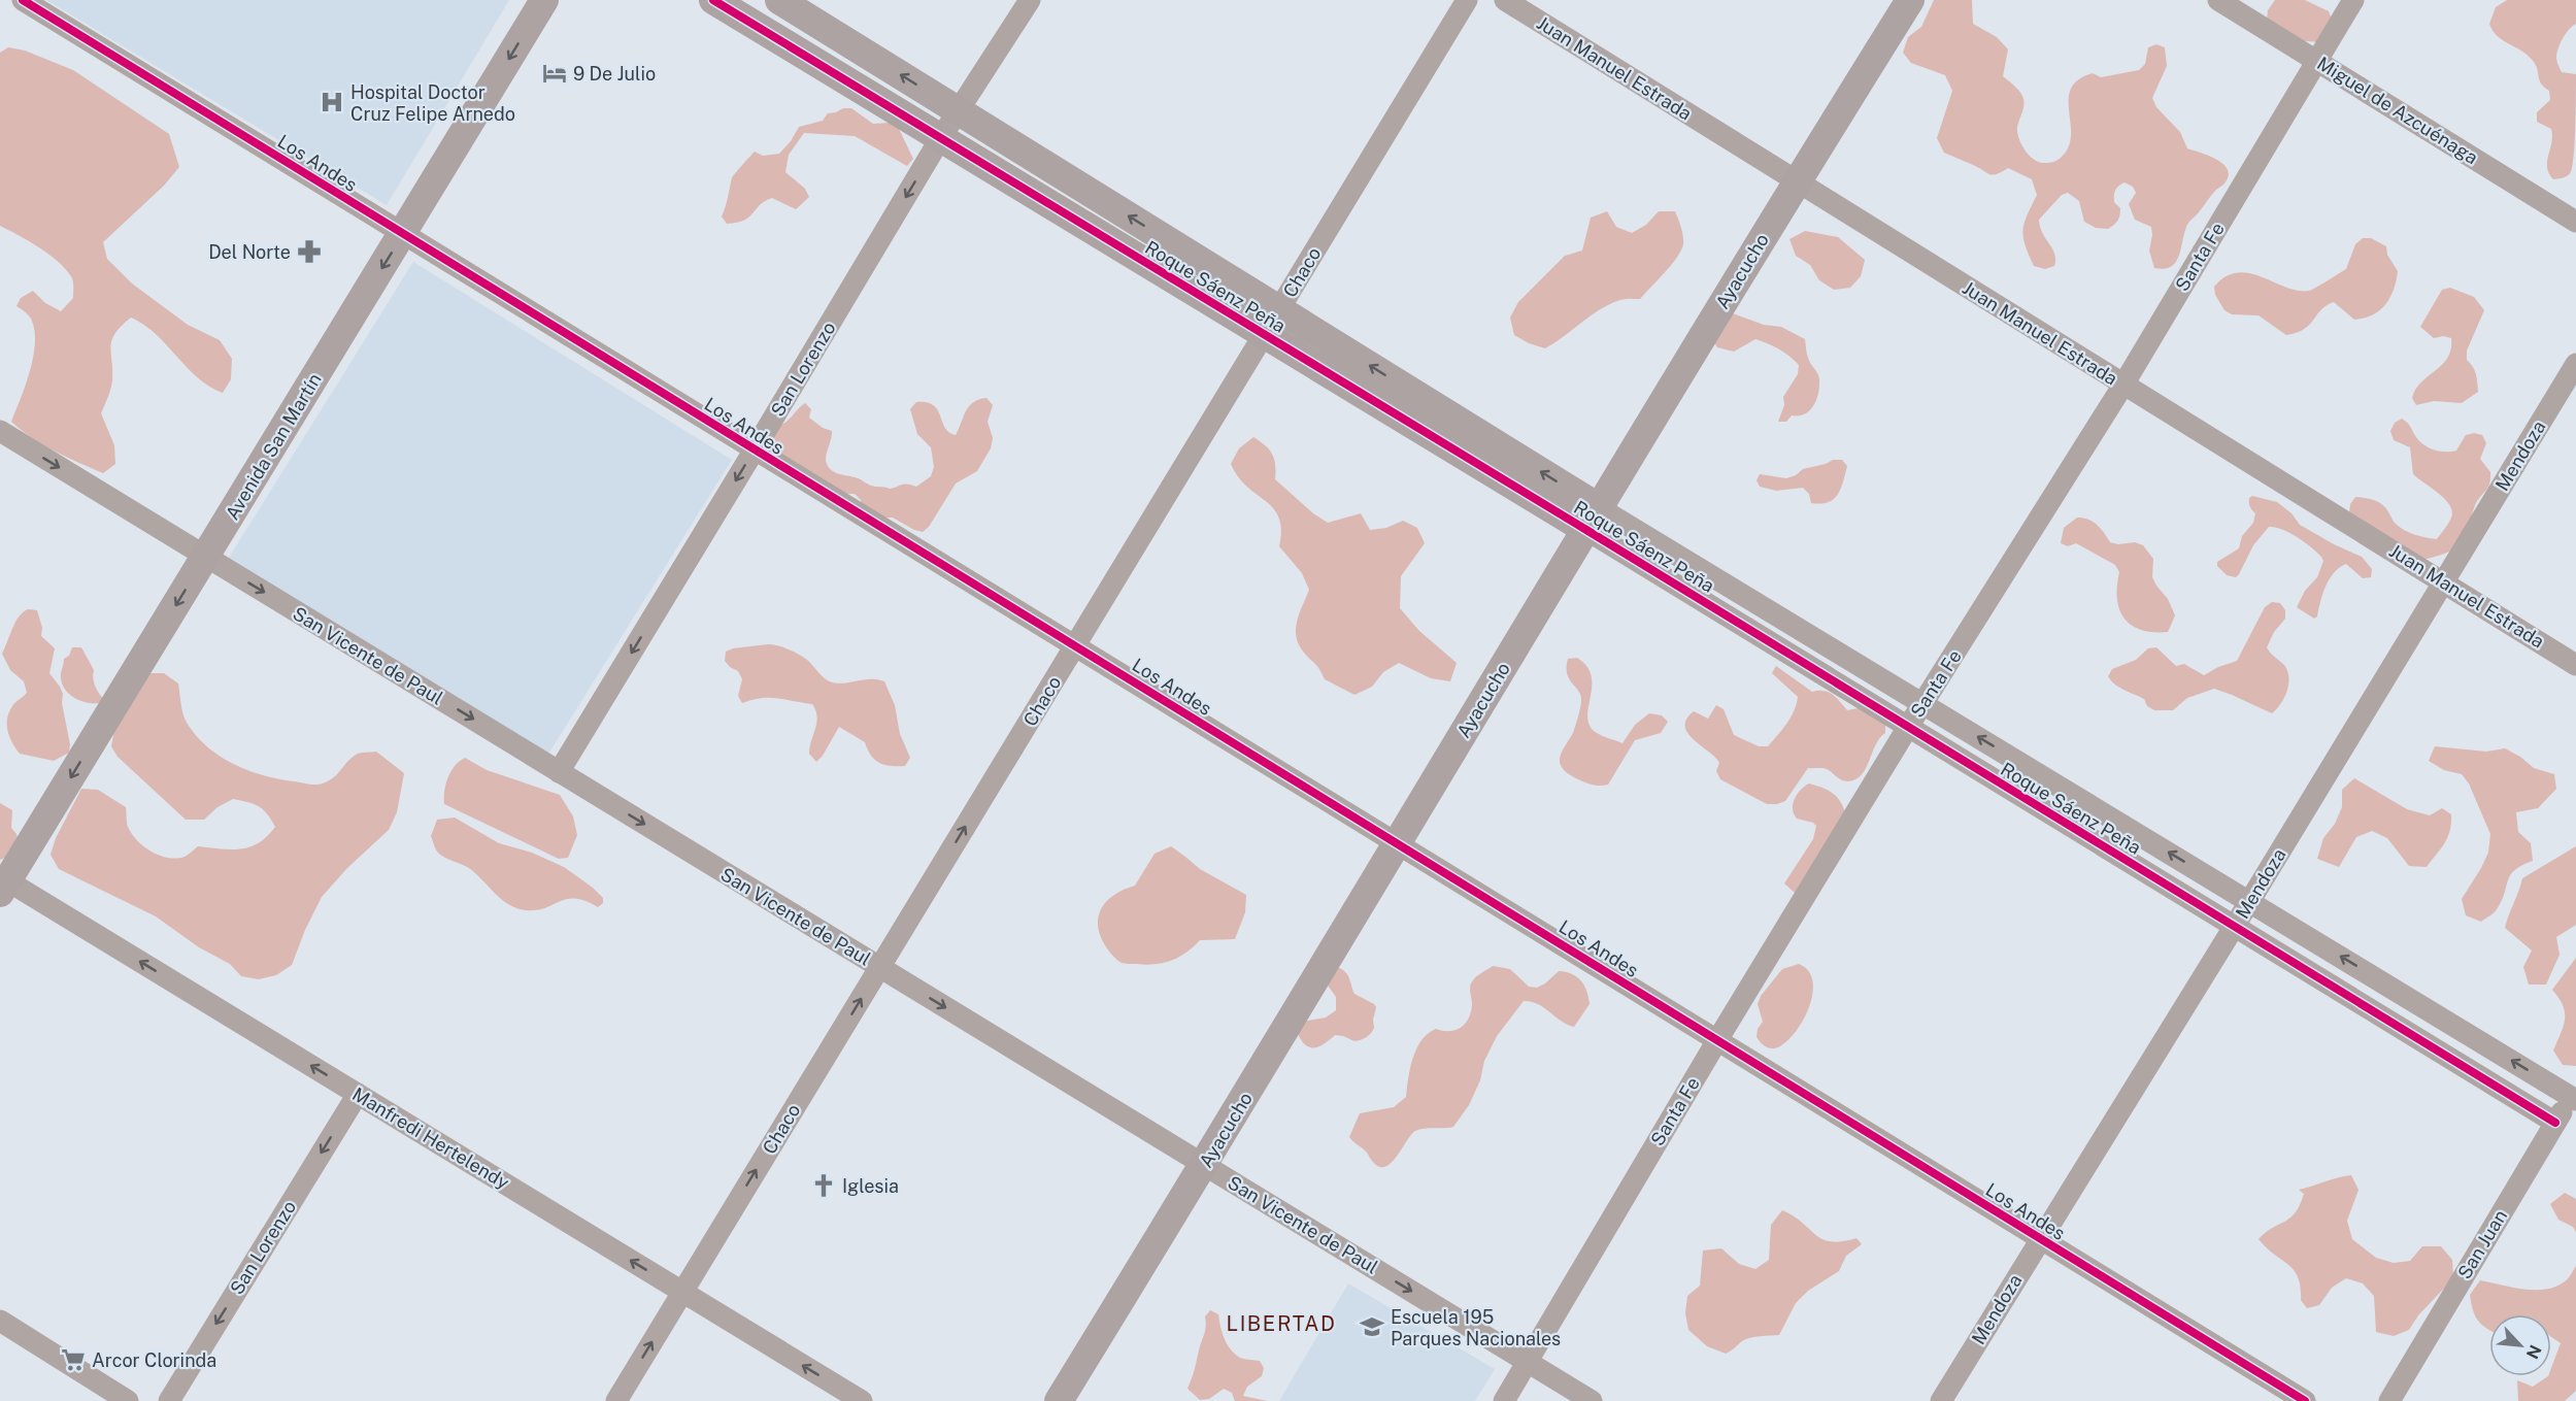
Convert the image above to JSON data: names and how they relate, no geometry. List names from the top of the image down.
{
  "streets": {
    "street": [
      "Juan Manuel Estrada",
      "Miguel de Azcuénaga",
      "Los Andes",
      "Santa Fe",
      "Ayacucho",
      "Chaco",
      "Roque Sáenz Peña",
      "San Lorenzo",
      "Avenida San Martín",
      "Mendoza",
      "San Vicente de Paul",
      "Manfredi Hertelendy",
      "San Juan"
    ]
  },
  "crossings": [
    ["Juan Manuel Estrada", "Santa Fe"],
    ["Juan Manuel Estrada", "Ayacucho"],
    ["Juan Manuel Estrada", "Mendoza"],
    ["Miguel de Azcuénaga", "Santa Fe"],
    ["Los Andes", "Santa Fe"],
    ["Los Andes", "Ayacucho"],
    ["Los Andes", "Chaco"],
    ["Los Andes", "San Lorenzo"],
    ["Los Andes", "Avenida San Martín"],
    ["Los Andes", "Mendoza"],
    ["Santa Fe", "Roque Sáenz Peña"],
    ["Santa Fe", "San Vicente de Paul"],
    ["Ayacucho", "Roque Sáenz Peña"],
    ["Ayacucho", "San Vicente de Paul"],
    ["Chaco", "Roque Sáenz Peña"],
    ["Chaco", "San Vicente de Paul"],
    ["Chaco", "Manfredi Hertelendy"],
    ["Roque Sáenz Peña", "San Lorenzo"],
    ["Roque Sáenz Peña", "Mendoza"],
    ["Roque Sáenz Peña", "San Juan"],
    ["San Lorenzo", "San Vicente de Paul"],
    ["San Lorenzo", "Manfredi Hertelendy"],
    ["Avenida San Martín", "San Vicente de Paul"],
    ["Avenida San Martín", "Manfredi Hertelendy"]
  ],
  "one_way": [
    "Chaco",
    "San Lorenzo",
    "Avenida San Martín",
    "San Vicente de Paul",
    "Manfredi Hertelendy"
  ],
  "districts": ["LIBERTAD"],
  "places": {
    "hotel": ["9 De Julio"],
    "hospital": ["Hospital Doctor Cruz Felipe Arnedo"],
    "pharmacy": ["Del Norte"],
    "church": ["Iglesia"],
    "school or university": ["Escuela 195 Parques Nacionales"],
    "supermarket": ["Arcor Clorinda"]
  },
  "north": "bottom right"
}
